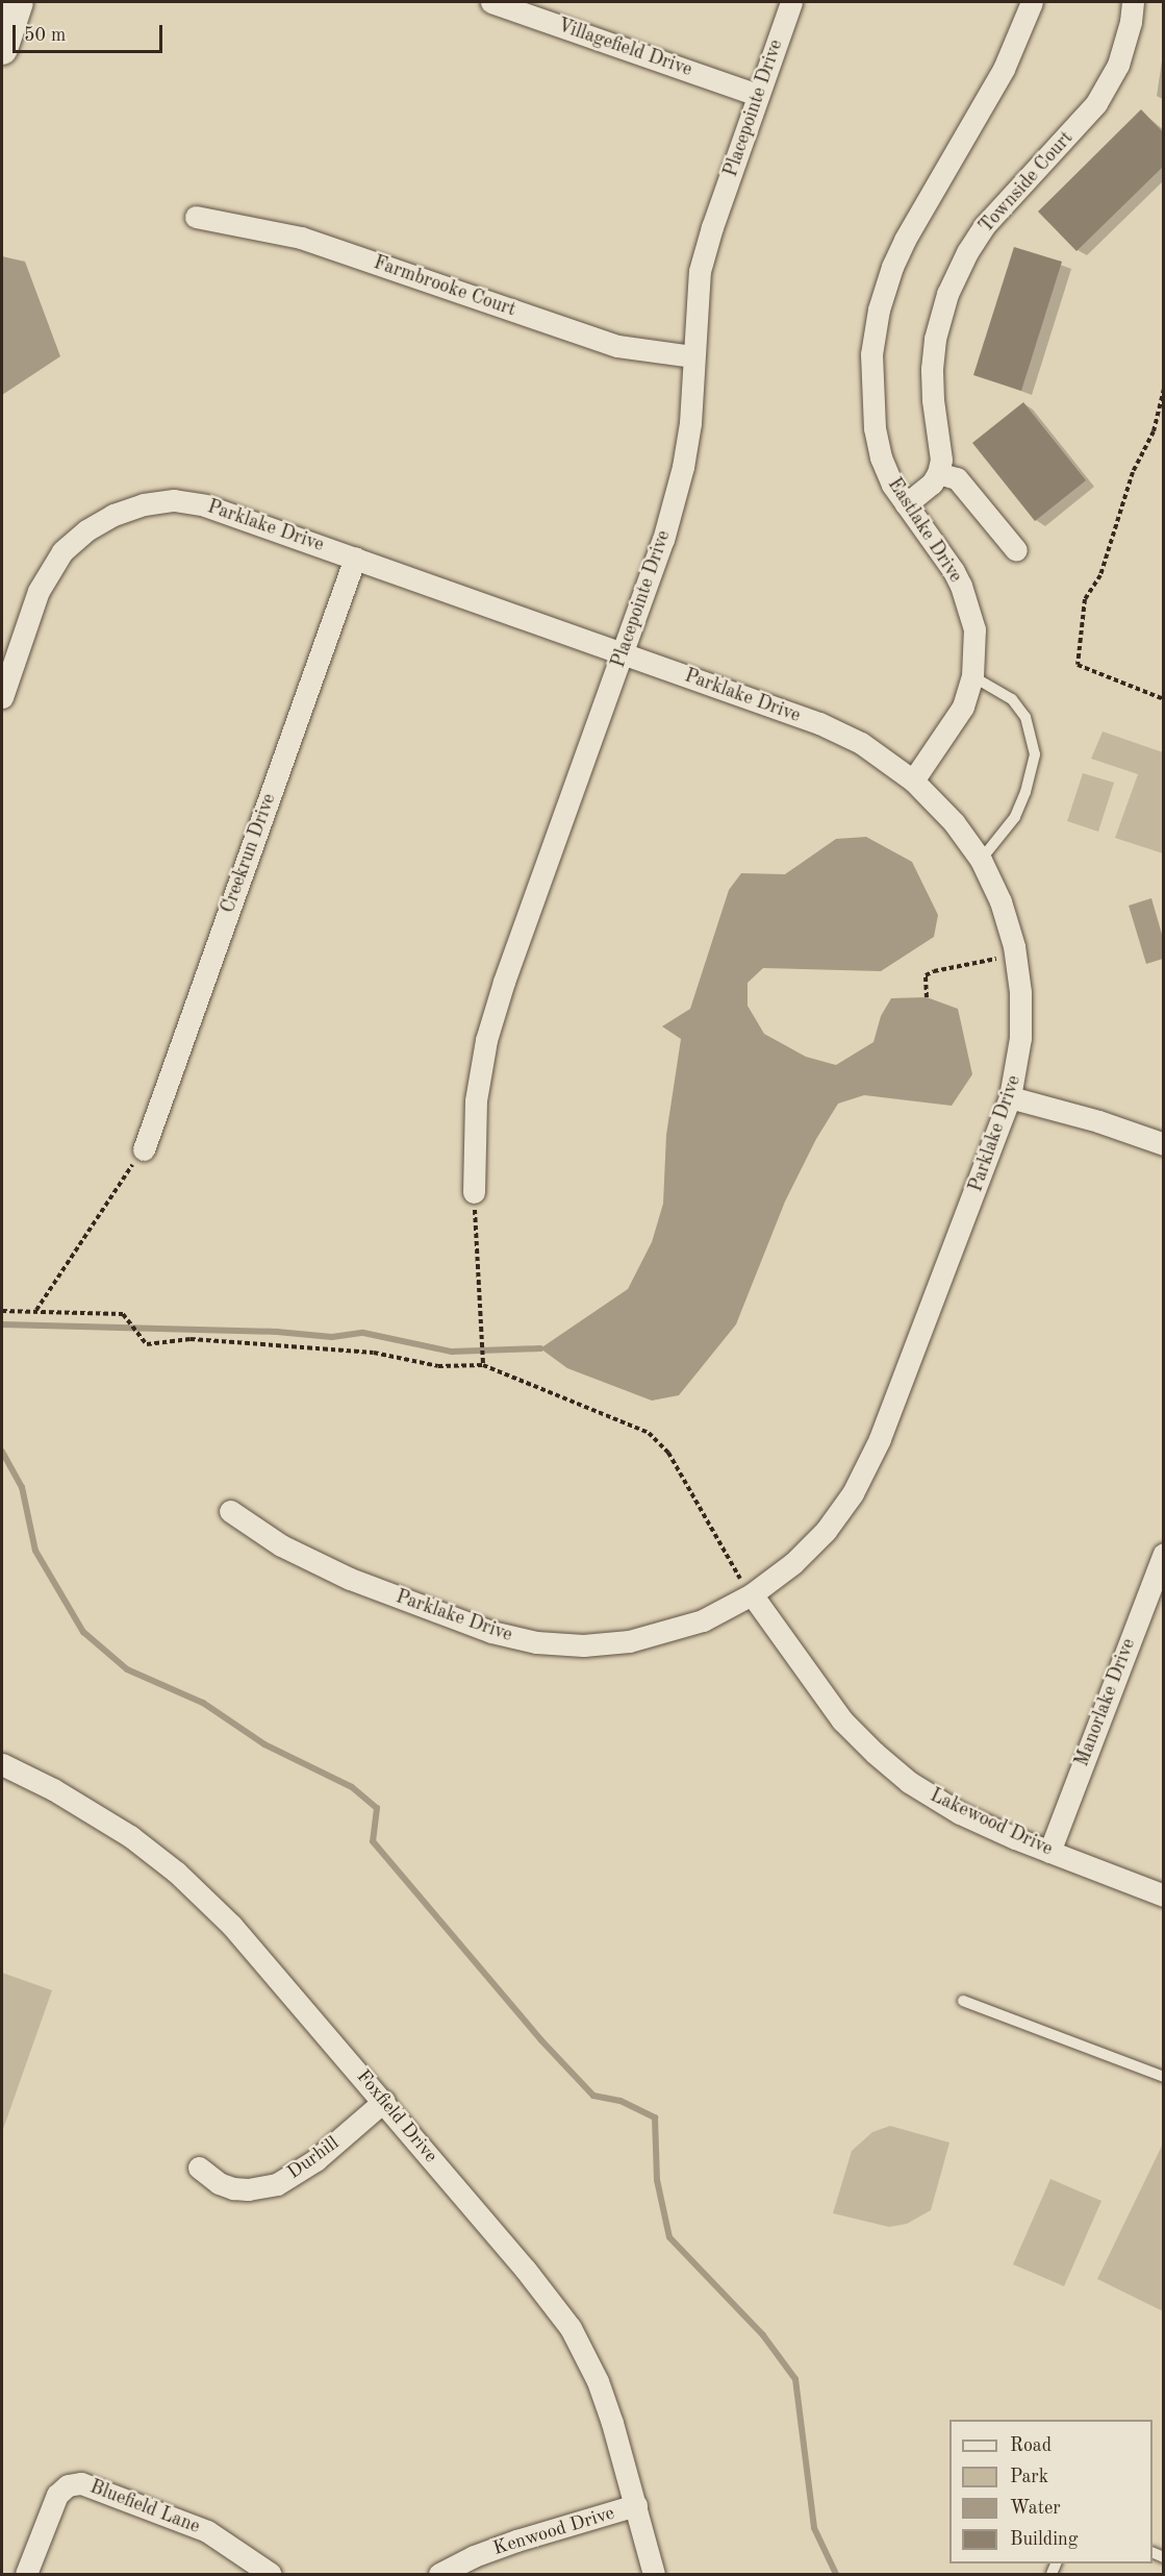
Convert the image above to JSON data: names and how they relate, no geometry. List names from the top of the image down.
{
  "streets": {
    "street": [
      "Villagefield Drive",
      "Placepointe Drive",
      "Townside Court",
      "Farmbrooke Court",
      "Parklake Drive",
      "Eastlake Drive",
      "Creekrun Drive",
      "Manorlake Drive",
      "Lakewood Drive",
      "Foxfield Drive",
      "Durhill",
      "Bluefield Lane",
      "Kenwood Drive"
    ]
  },
  "crossings": [
    ["Villagefield Drive", "Placepointe Drive"],
    ["Placepointe Drive", "Farmbrooke Court"],
    ["Placepointe Drive", "Parklake Drive"],
    ["Parklake Drive", "Eastlake Drive"],
    ["Parklake Drive", "Creekrun Drive"],
    ["Parklake Drive", "Lakewood Drive"],
    ["Manorlake Drive", "Lakewood Drive"],
    ["Foxfield Drive", "Durhill"],
    ["Foxfield Drive", "Kenwood Drive"]
  ],
  "legend": [
    "Road",
    "Park",
    "Water",
    "Building"
  ],
  "scale_bar": "50 m"
}
